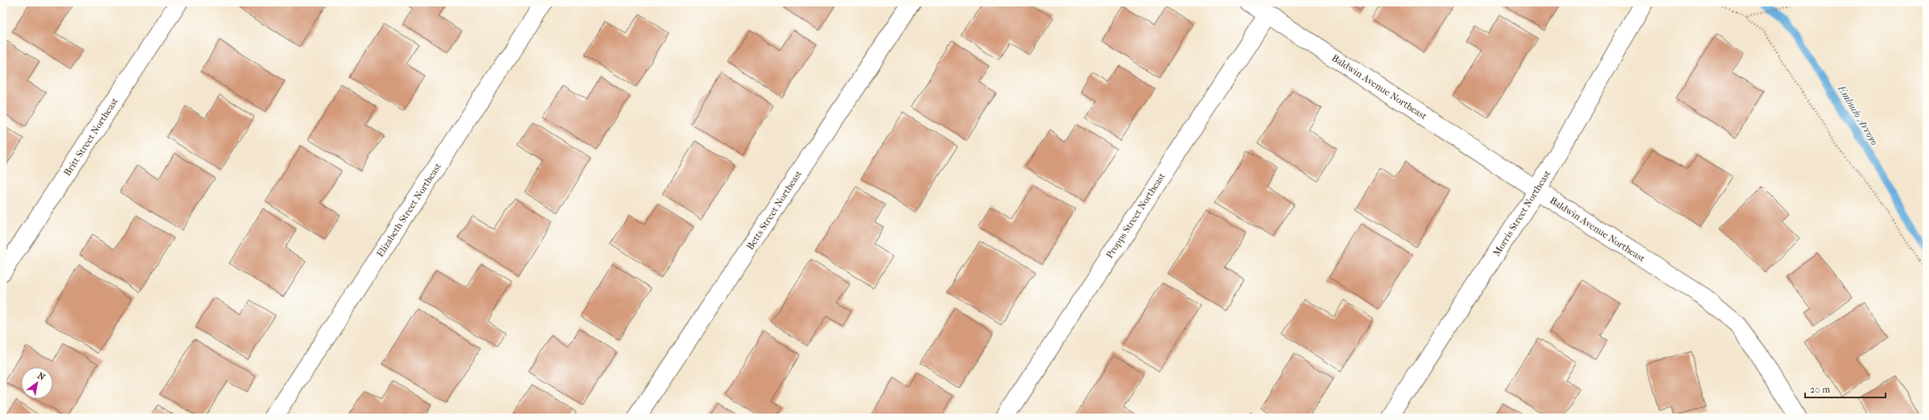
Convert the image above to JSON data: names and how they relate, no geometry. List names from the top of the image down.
{
  "streets": {
    "street": [
      "Baldwin Avenue Northeast",
      "Britt Street Northeast",
      "Elizabeth Street Northeast",
      "Betts Street Northeast",
      "Morris Street Northeast",
      "Propps Street Northeast"
    ]
  },
  "crossings": [
    ["Baldwin Avenue Northeast", "Morris Street Northeast"],
    ["Baldwin Avenue Northeast", "Propps Street Northeast"]
  ],
  "water": ["Embudo Arroyo"],
  "scale_bar": "20 m",
  "north": "top right"
}
